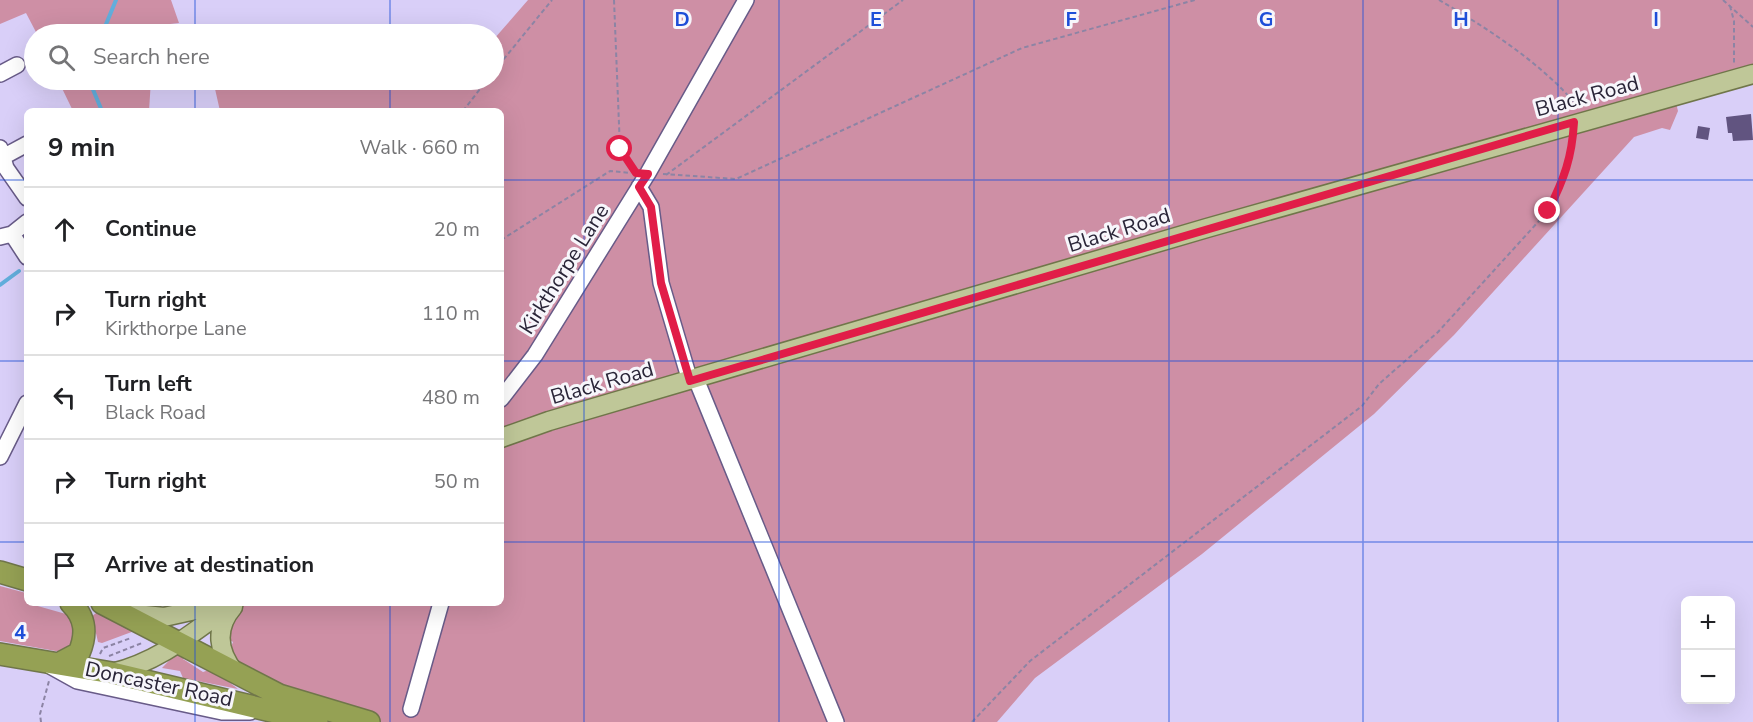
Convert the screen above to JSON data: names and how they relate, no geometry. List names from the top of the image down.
{
  "streets": {
    "highway": ["Doncaster Road"],
    "main road": ["Black Road"],
    "street": ["Kirkthorpe Lane"]
  },
  "page": {
    "search": "Search here",
    "heading": ["9 min", "Walk · 660 m"],
    "list": [
      ["Continue", "20 m"],
      ["Turn right", "Kirkthorpe Lane", "110 m"],
      ["Turn left", "Black Road", "480 m"],
      ["Turn right", "50 m"],
      "Arrive at destination"
    ],
    "map_buttons": ["+", "−"]
  },
  "grid": {
    "columns": [
      "D",
      "E",
      "F",
      "G",
      "H",
      "I"
    ],
    "rows": ["4"]
  }
}
